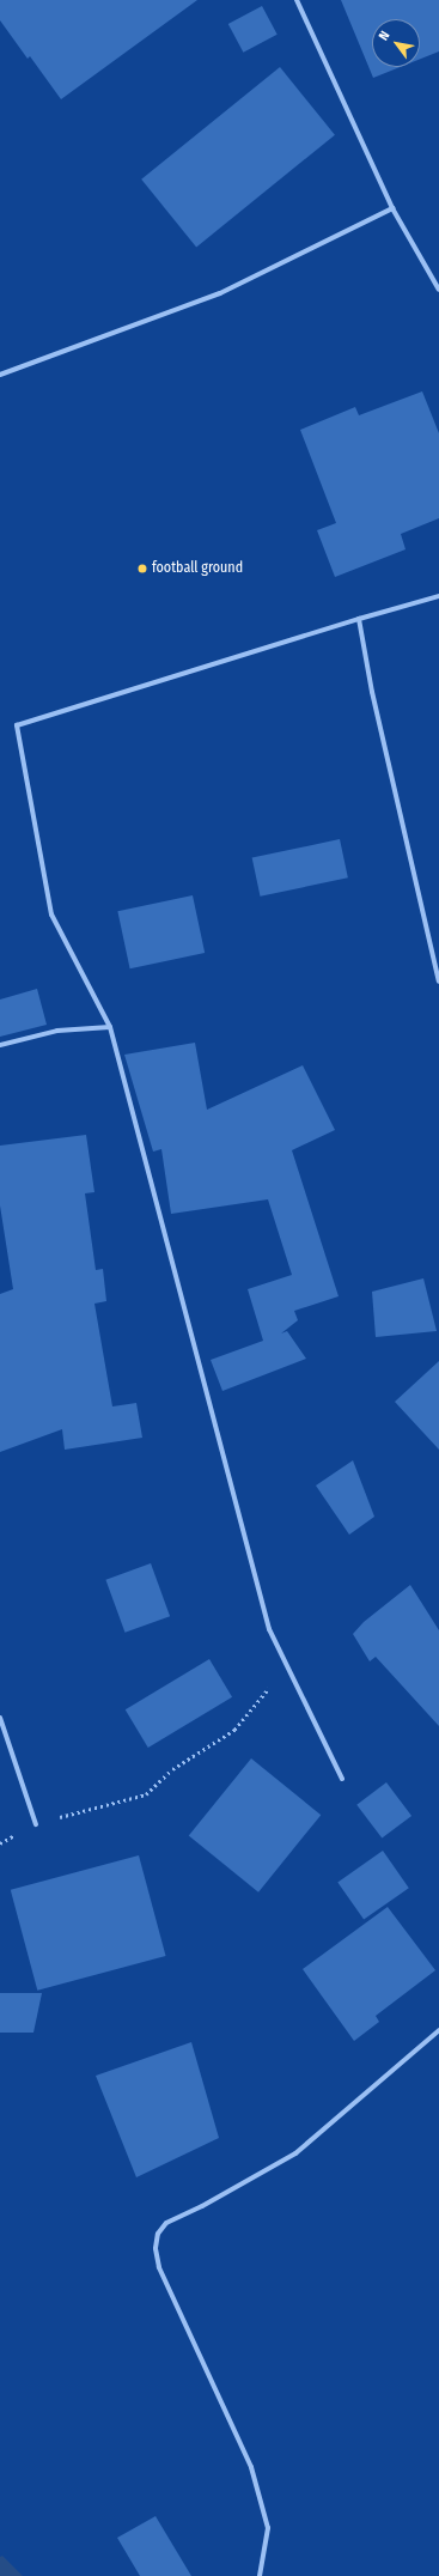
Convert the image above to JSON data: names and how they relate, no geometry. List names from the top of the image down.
{
  "places": ["football ground"],
  "north": "top left"
}
